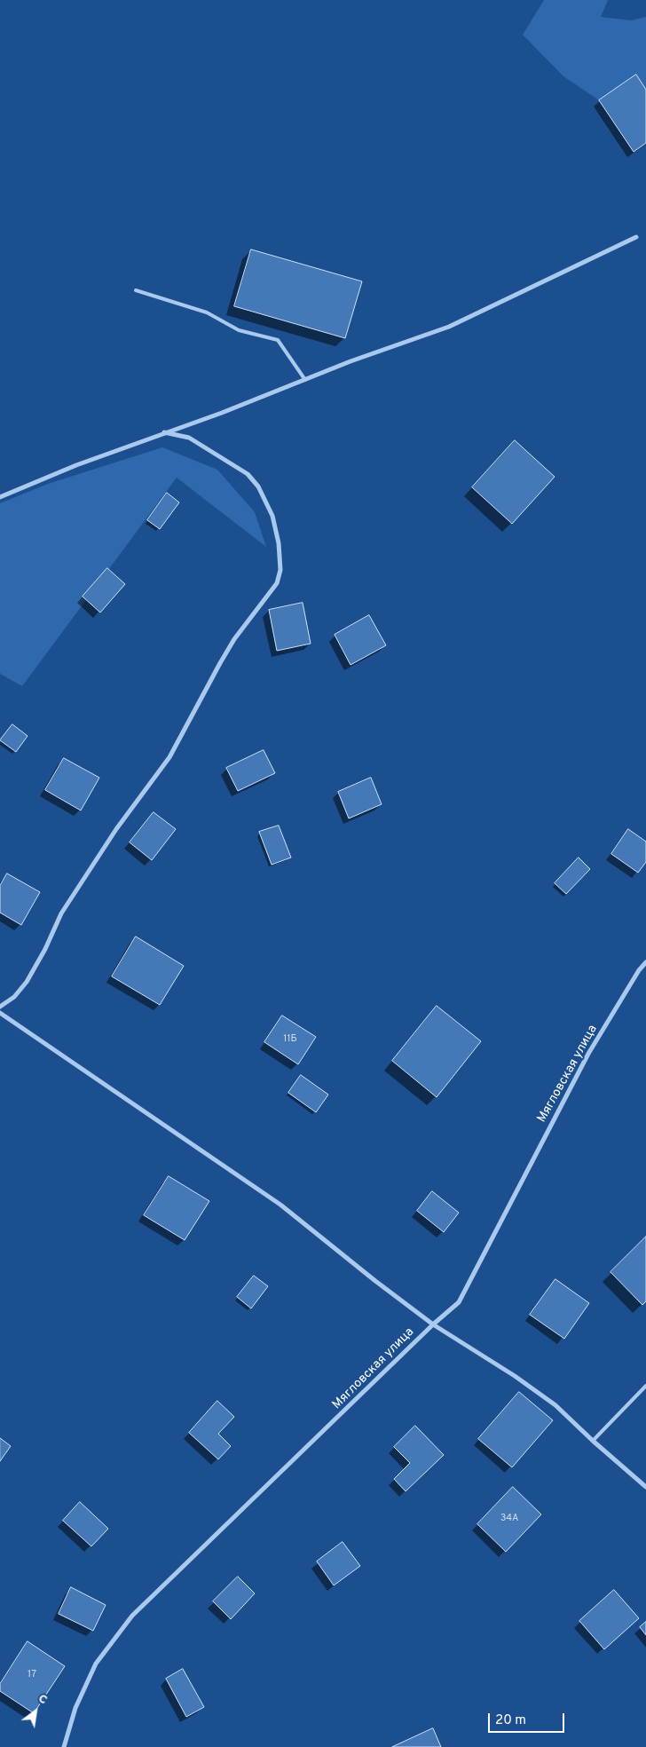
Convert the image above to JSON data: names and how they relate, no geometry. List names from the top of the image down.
{
  "streets": {
    "street": ["Мягловская улица"]
  },
  "house_numbers": ["11Б", "34А", "17"],
  "scale_bar": "20 m",
  "north": "top right"
}
